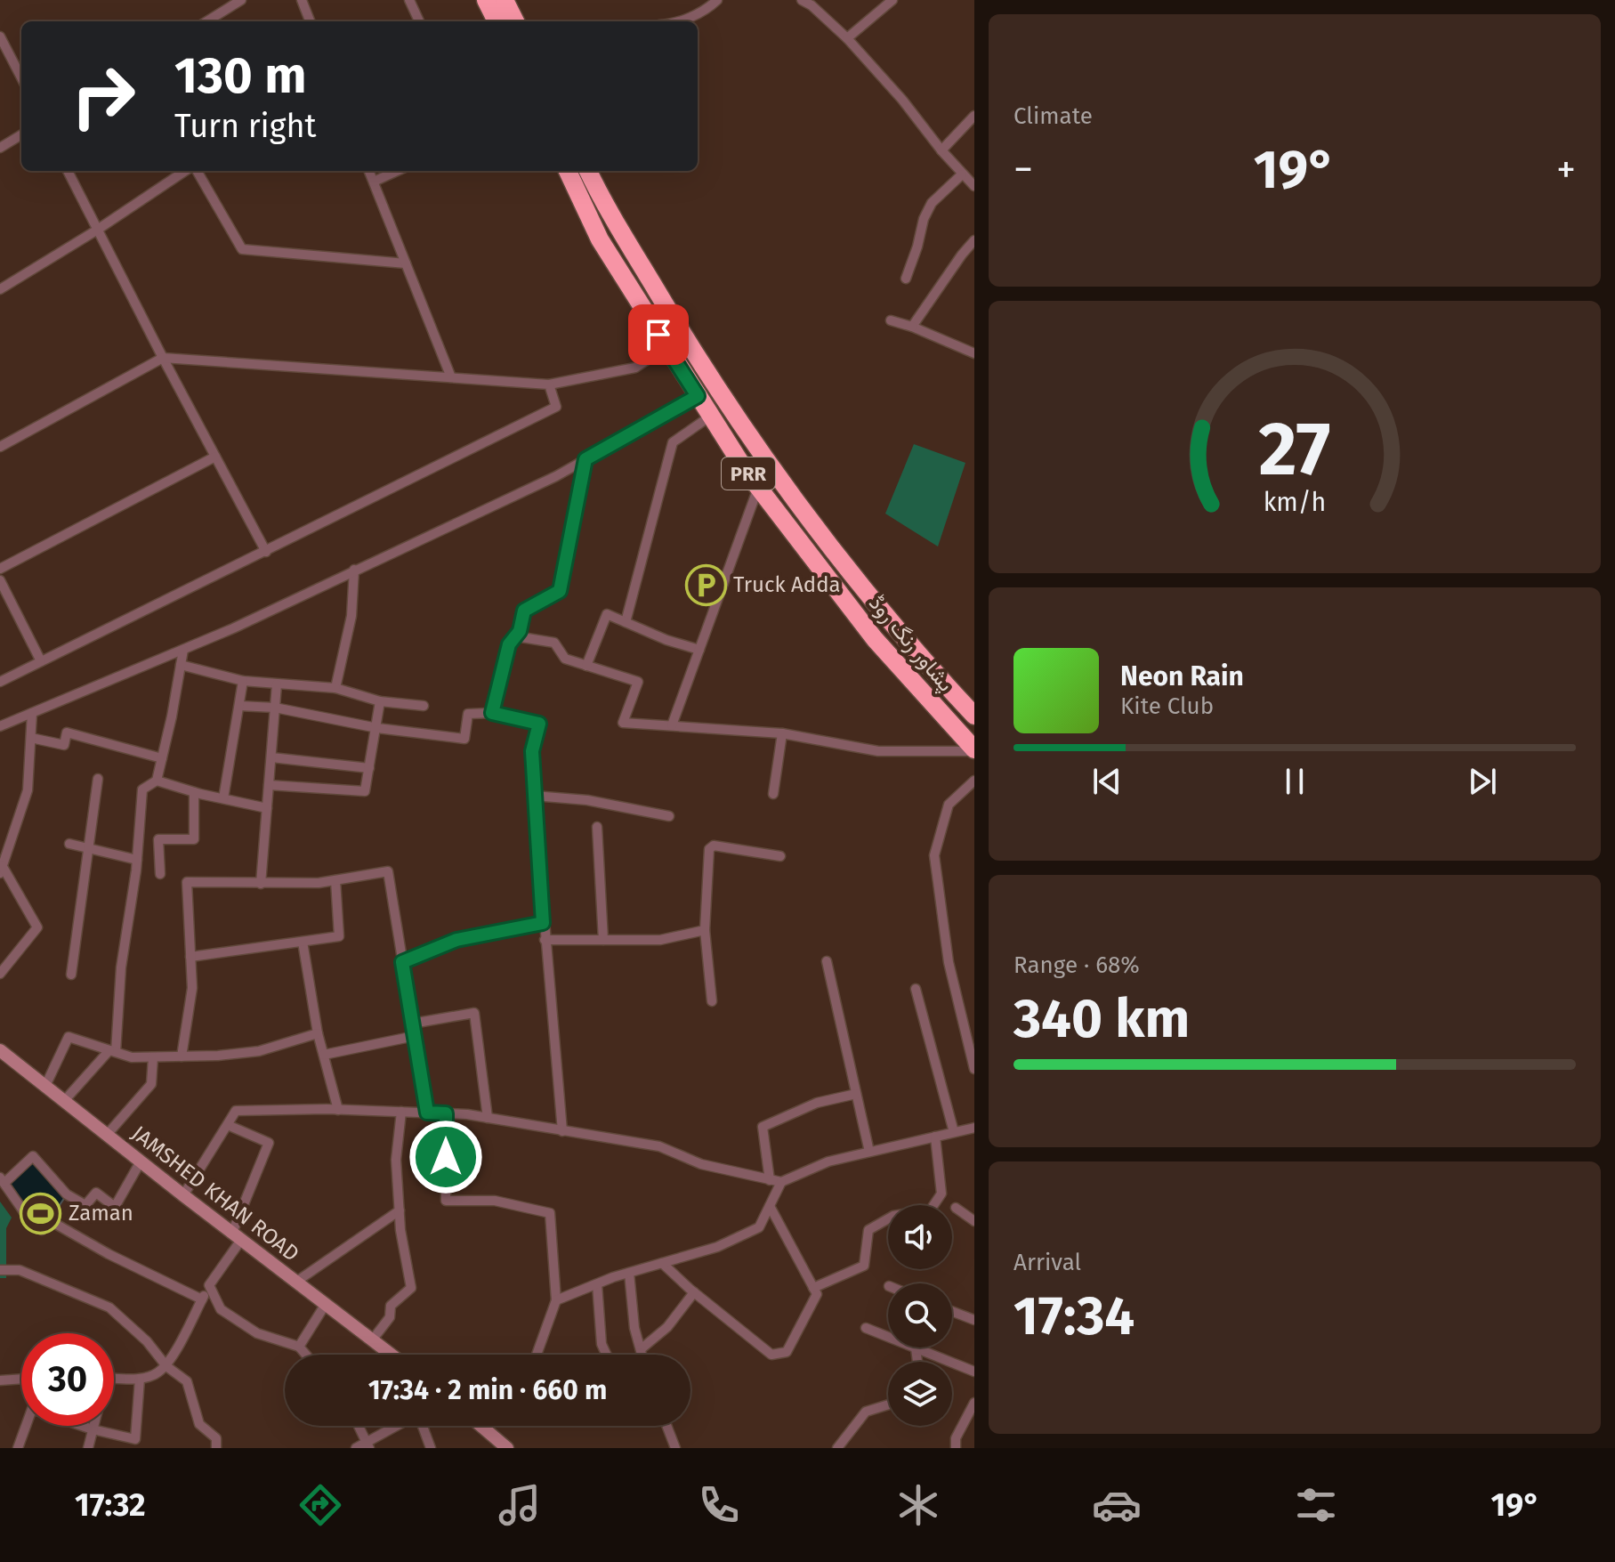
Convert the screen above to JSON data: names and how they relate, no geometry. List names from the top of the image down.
{
  "streets": {
    "highway": ["PRR", "پشاور رنگ روڈ"],
    "street": ["JAMSHED KHAN ROAD"]
  },
  "places": {
    "parking": ["Truck Adda"],
    "sports": ["Zaman"]
  },
  "page": {
    "tile": [
      "Climate",
      ["Range · 68%", "340 km"],
      ["Arrival", "17:34"]
    ],
    "turn": ["130 m", "Turn right"],
    "heat": ["−", "19°", "+"],
    "song": ["Neon Rain", "Kite Club"],
    "limit": "30",
    "trip": "17:34 · 2 min · 660 m",
    "tabs": ["17:32", "19°"],
    "gauge": ["27", "km/h"]
  }
}
